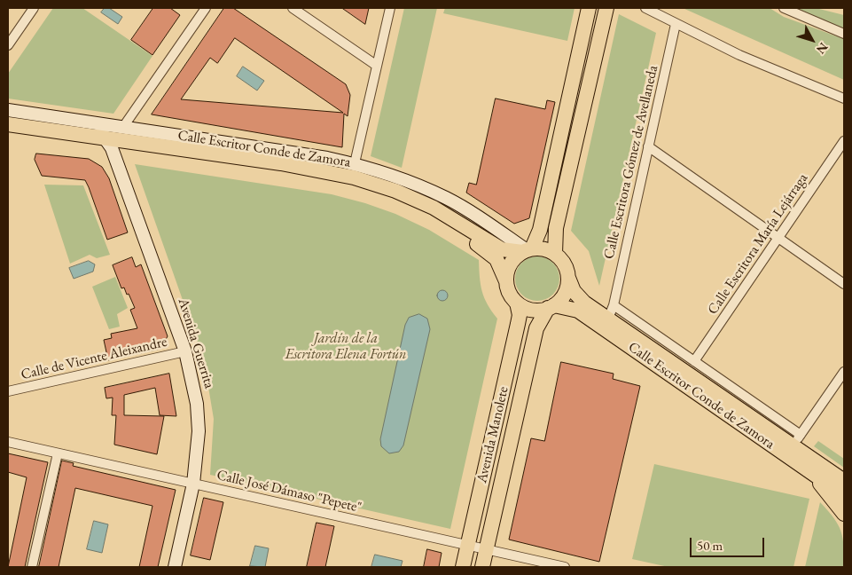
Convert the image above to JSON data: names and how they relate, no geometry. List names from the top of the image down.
{
  "streets": {
    "main road": ["Calle Escritor Conde de Zamora", "Avenida Manolete"],
    "street": [
      "Calle Escritora Gómez de Avellaneda",
      "Calle Escritora María Lejárraga",
      "Avenida Guerrita",
      "Calle de Vicente Aleixandre",
      "Calle José Dámaso \"Pepete\""
    ]
  },
  "crossings": [
    ["Calle Escritor Conde de Zamora", "Calle Escritora Gómez de Avellaneda"],
    ["Calle Escritor Conde de Zamora", "Calle Escritora María Lejárraga"],
    ["Calle Escritor Conde de Zamora", "Avenida Guerrita"],
    ["Calle Escritor Conde de Zamora", "Avenida Manolete"],
    ["Avenida Guerrita", "Calle de Vicente Aleixandre"],
    ["Avenida Guerrita", "Calle José Dámaso \"Pepete\""],
    ["Avenida Manolete", "Calle José Dámaso \"Pepete\""]
  ],
  "parks": ["Jardín de la Escritora Elena Fortún"],
  "scale_bar": "50 m",
  "north": "bottom right"
}
